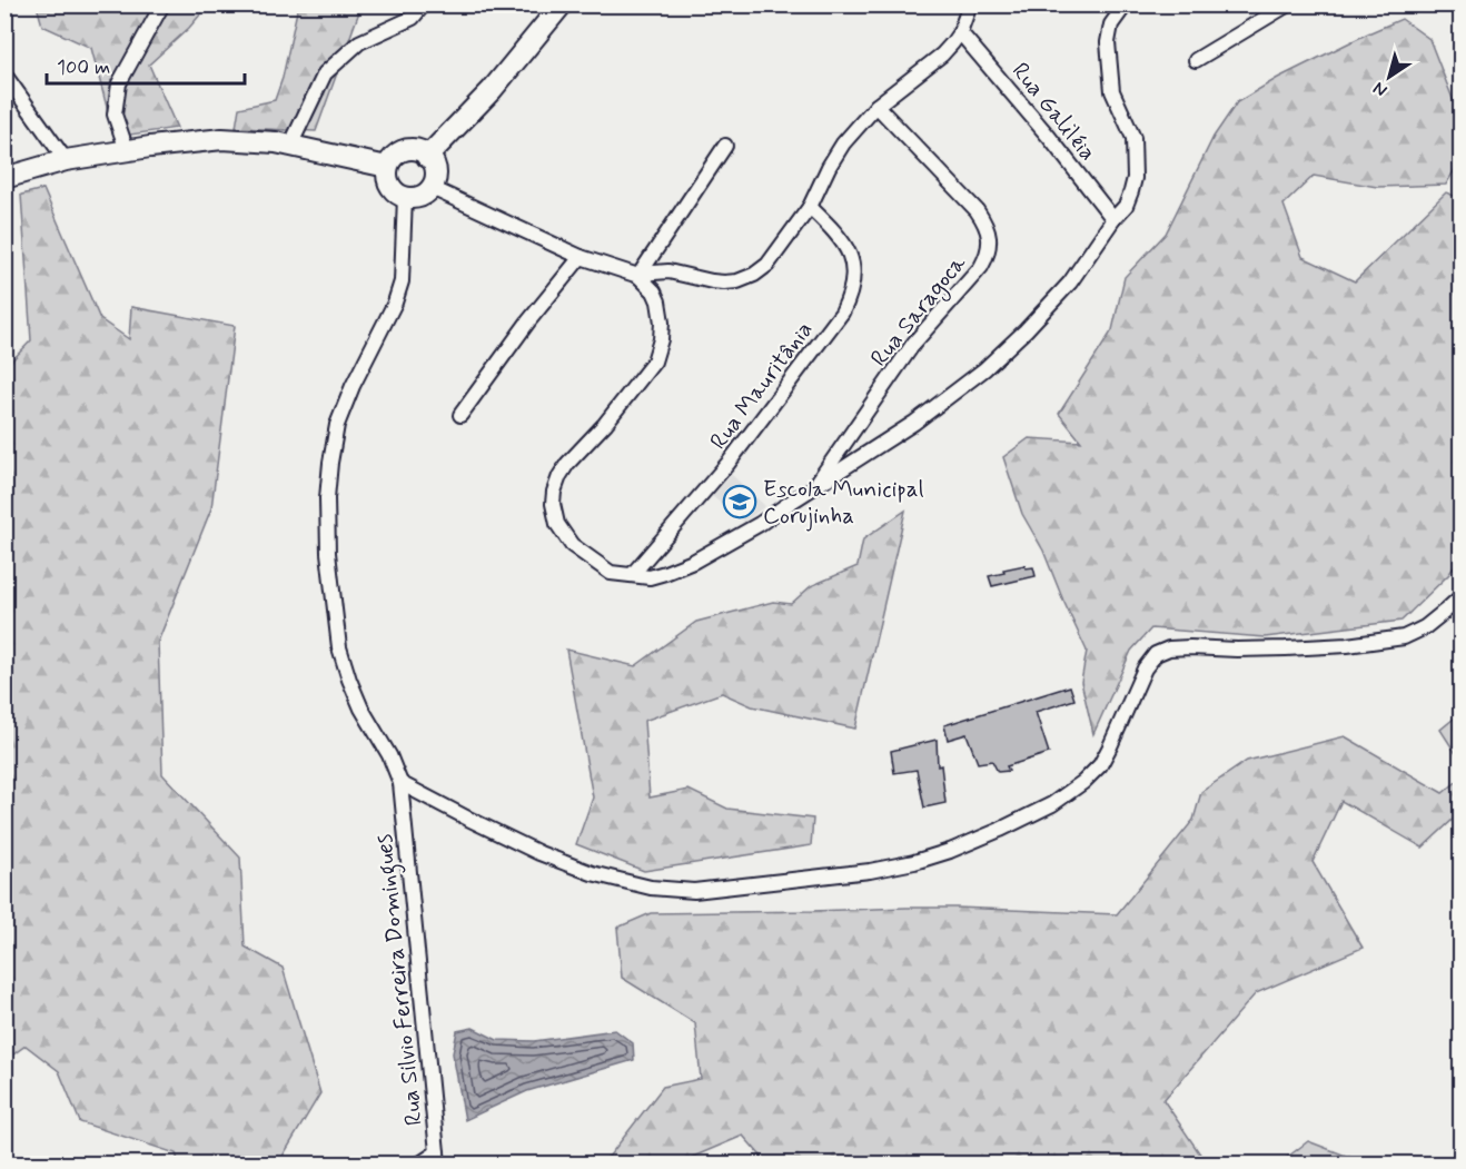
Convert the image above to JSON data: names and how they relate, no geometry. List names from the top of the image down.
{
  "streets": {
    "street": [
      "Rua Galiléia",
      "Rua Saragoca",
      "Rua Mauritânia",
      "Rua Silvio Ferreira Domingues"
    ]
  },
  "places": {
    "school or university": ["Escola Municipal Corujinha"]
  },
  "scale_bar": "100 m",
  "north": "bottom left"
}
